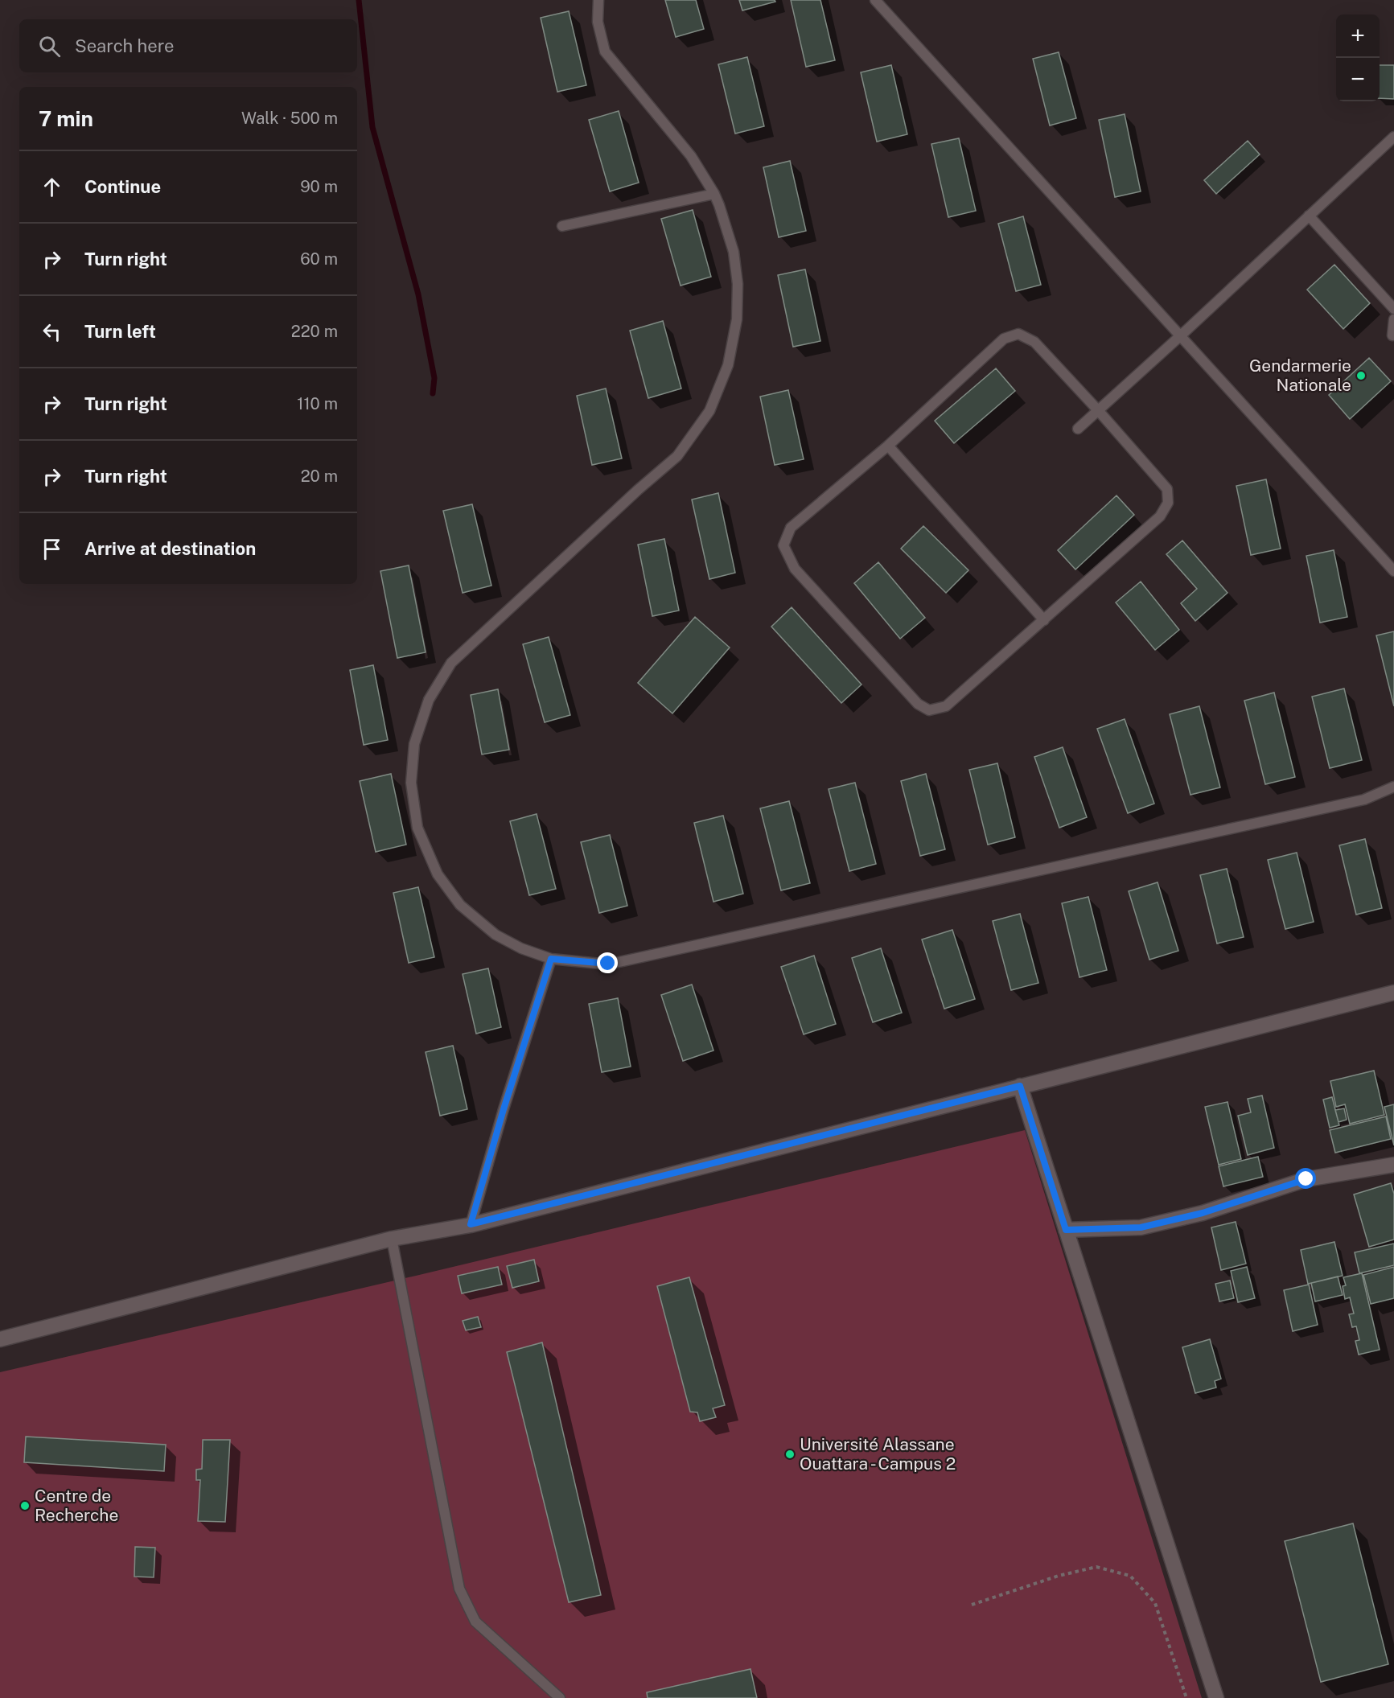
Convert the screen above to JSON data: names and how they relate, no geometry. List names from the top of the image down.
{
  "places": ["Gendarmerie Nationale", "Université Alassane Ouattara - Campus 2", "Centre de Recherche"],
  "page": {
    "map_buttons": ["+", "−"],
    "search": "Search here",
    "heading": ["7 min", "Walk · 500 m"],
    "list": [
      ["Continue", "90 m"],
      ["Turn right", "60 m"],
      ["Turn left", "220 m"],
      ["Turn right", "110 m"],
      ["Turn right", "20 m"],
      "Arrive at destination"
    ]
  }
}
